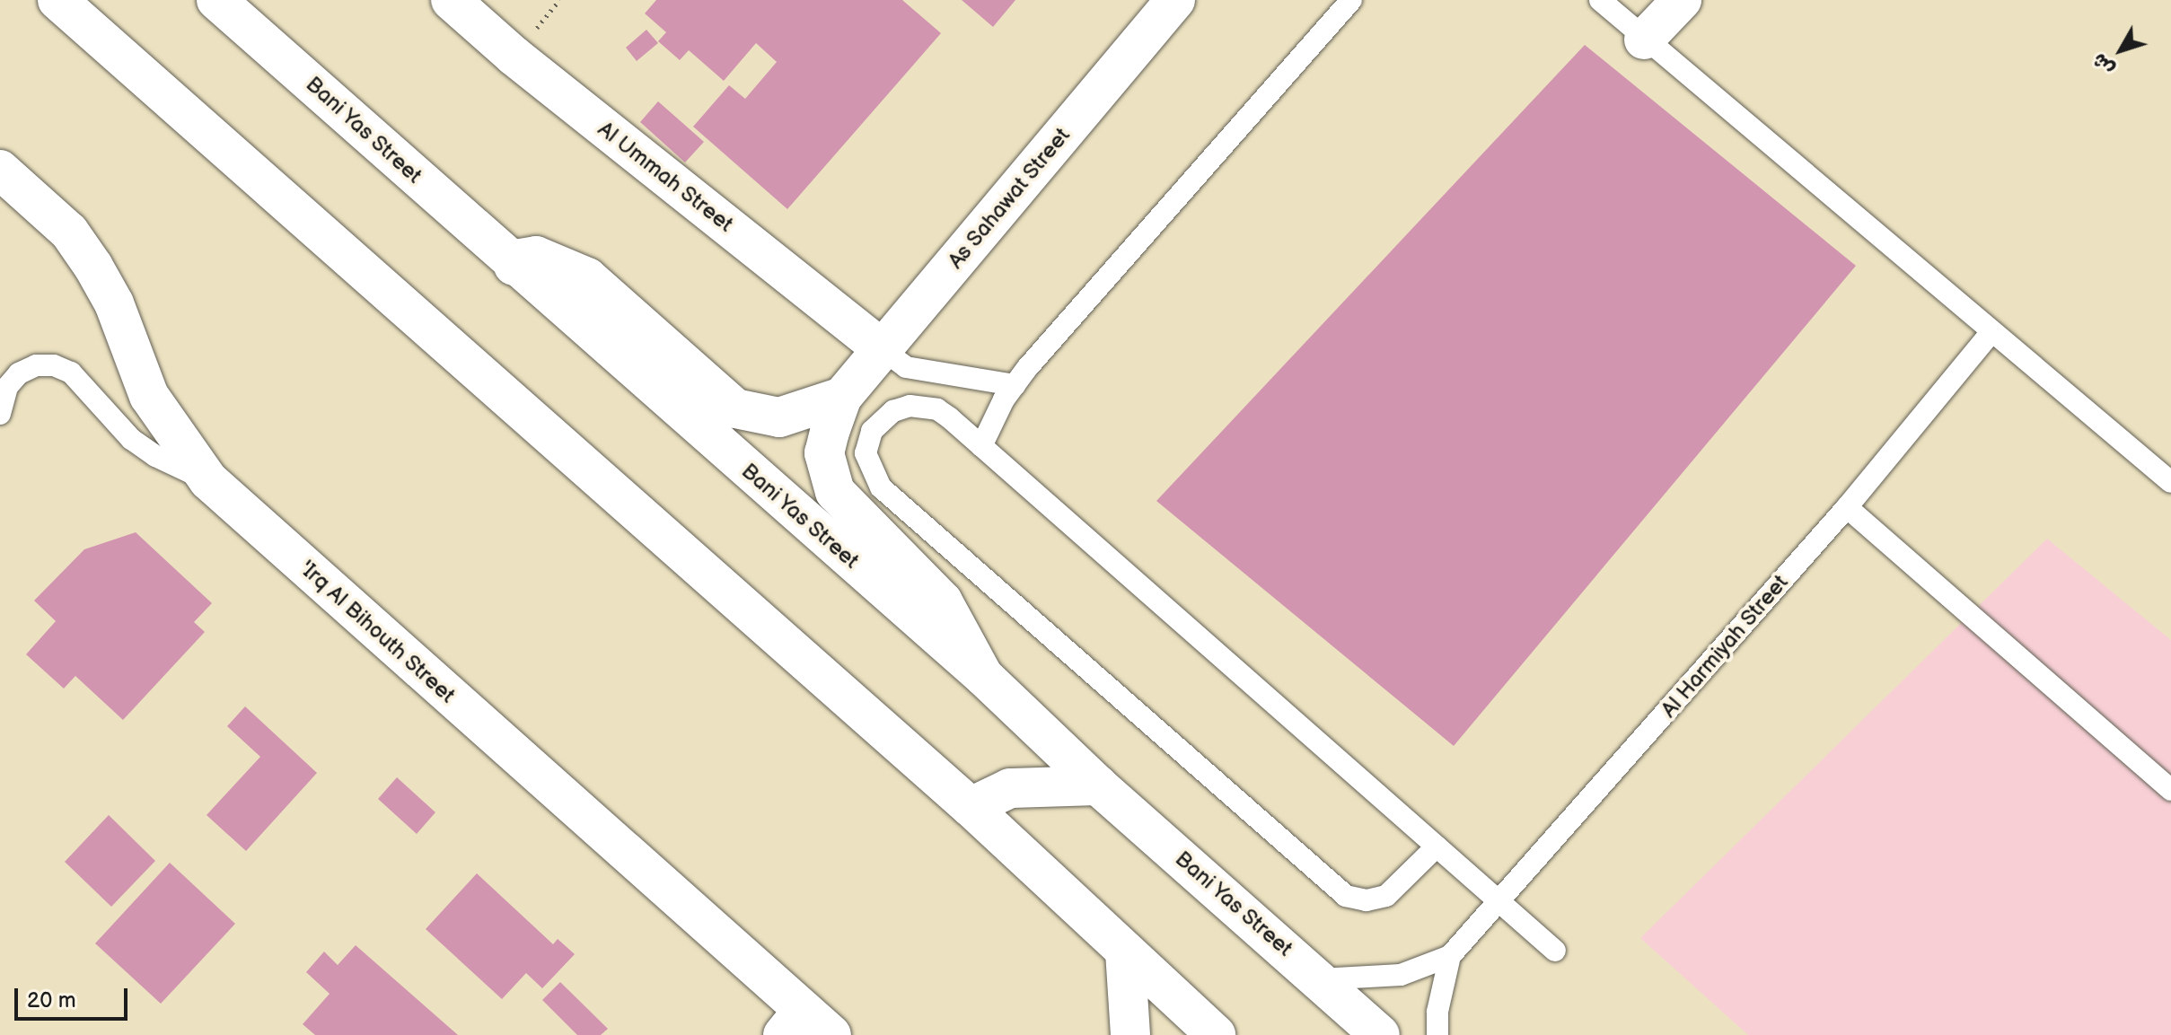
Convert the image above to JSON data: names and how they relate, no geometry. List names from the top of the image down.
{
  "streets": {
    "main road": [
      "Bani Yas Street",
      "Al Ummah Street",
      "As Sahawat Street",
      "'Irq Al Bihouth Street"
    ],
    "lane": ["Al Harmiyah Street"]
  },
  "crossings": [
    ["Bani Yas Street", "As Sahawat Street"],
    ["Bani Yas Street", "Al Harmiyah Street"],
    ["Al Ummah Street", "As Sahawat Street"]
  ],
  "scale_bar": "20 m",
  "north": "bottom left"
}
